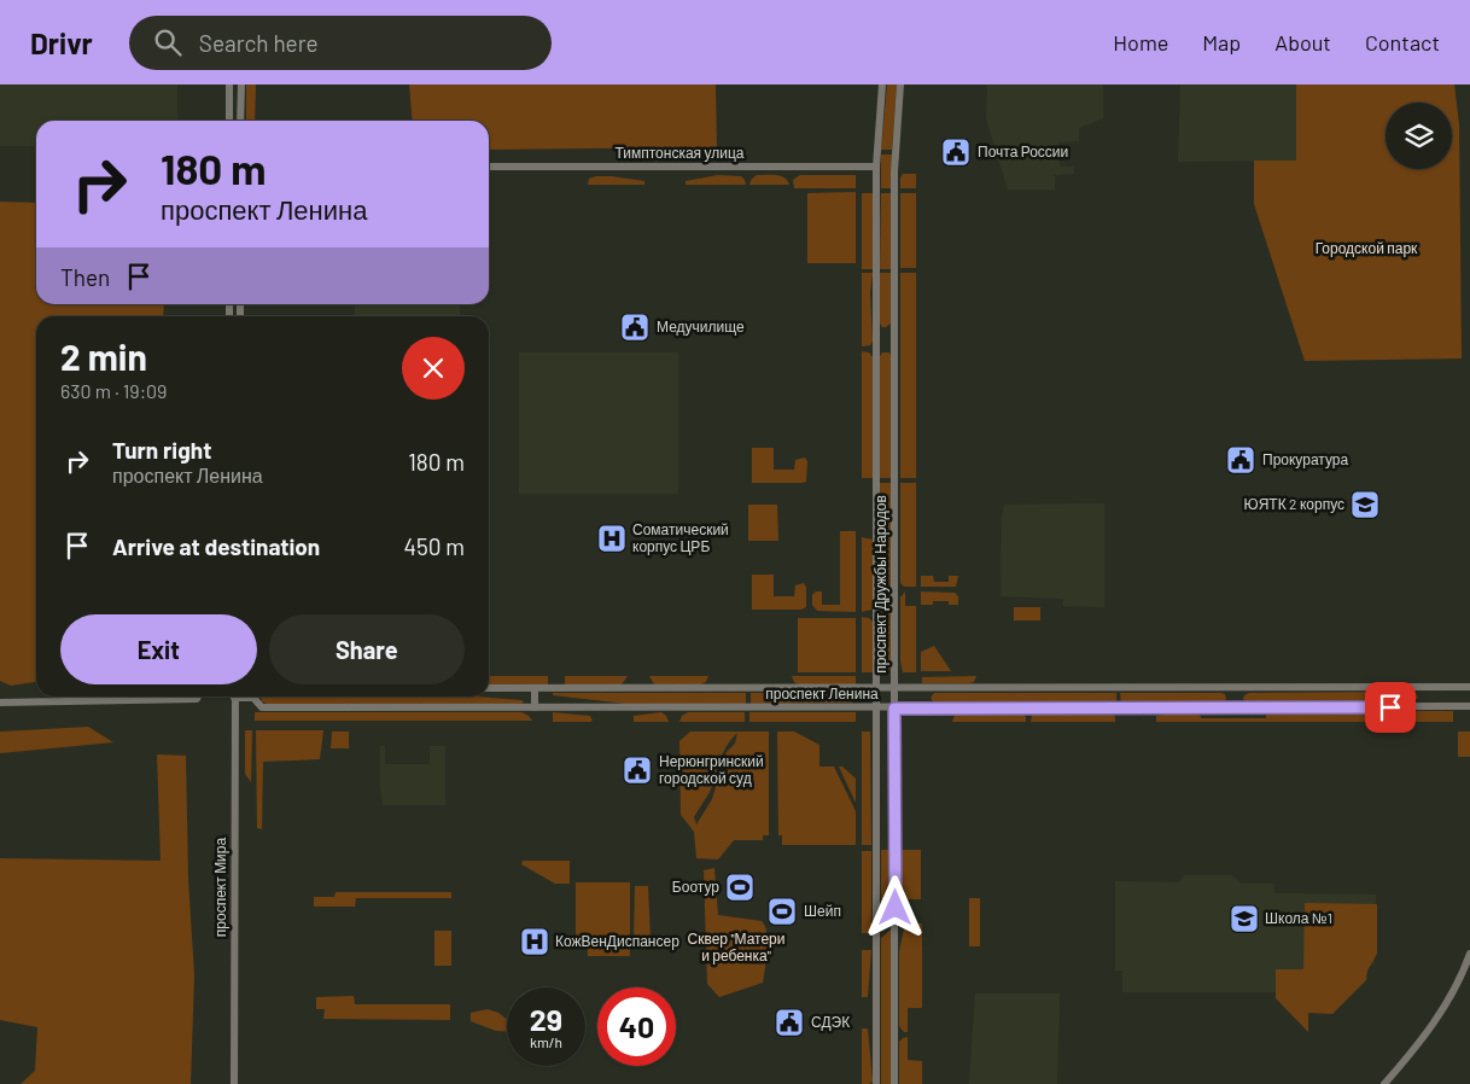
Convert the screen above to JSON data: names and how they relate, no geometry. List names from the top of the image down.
{
  "streets": {
    "street": [
      "Тимптонская улица",
      "проспект Дружбы Народов",
      "проспект Ленина",
      "проспект Мира"
    ]
  },
  "crossings": [
    ["Тимптонская улица", "проспект Дружбы Народов"],
    ["проспект Дружбы Народов", "проспект Ленина"]
  ],
  "parks": ["Городской парк", "Сквер \"Матери и ребенка\""],
  "places": {
    "public building": [
      "Почта России",
      "Медучилище",
      "Прокуратура",
      "Нерюнгринский городской суд",
      "СДЭК"
    ],
    "school or university": ["ЮЯТК 2 корпус", "Школа №1"],
    "hospital": ["Соматический корпус ЦРБ", "КожВенДиспансер"],
    "sports": ["Боотур", "Шейп"]
  },
  "page": {
    "header": "Drivr",
    "search": "Search here",
    "nav": [
      "Home",
      "Map",
      "About",
      "Contact"
    ],
    "turn": ["180 m", "проспект Ленина"],
    "then": "Then",
    "heading": ["2 min", "630 m · 19:09"],
    "list": [
      {
        "name": "Turn right",
        "note": "проспект Ленина",
        "value": "180 m"
      },
      {
        "name": "Arrive at destination",
        "value": "450 m"
      }
    ],
    "buttons": ["Exit", "Share"],
    "speed": "29 km/h",
    "limit": "40"
  }
}
